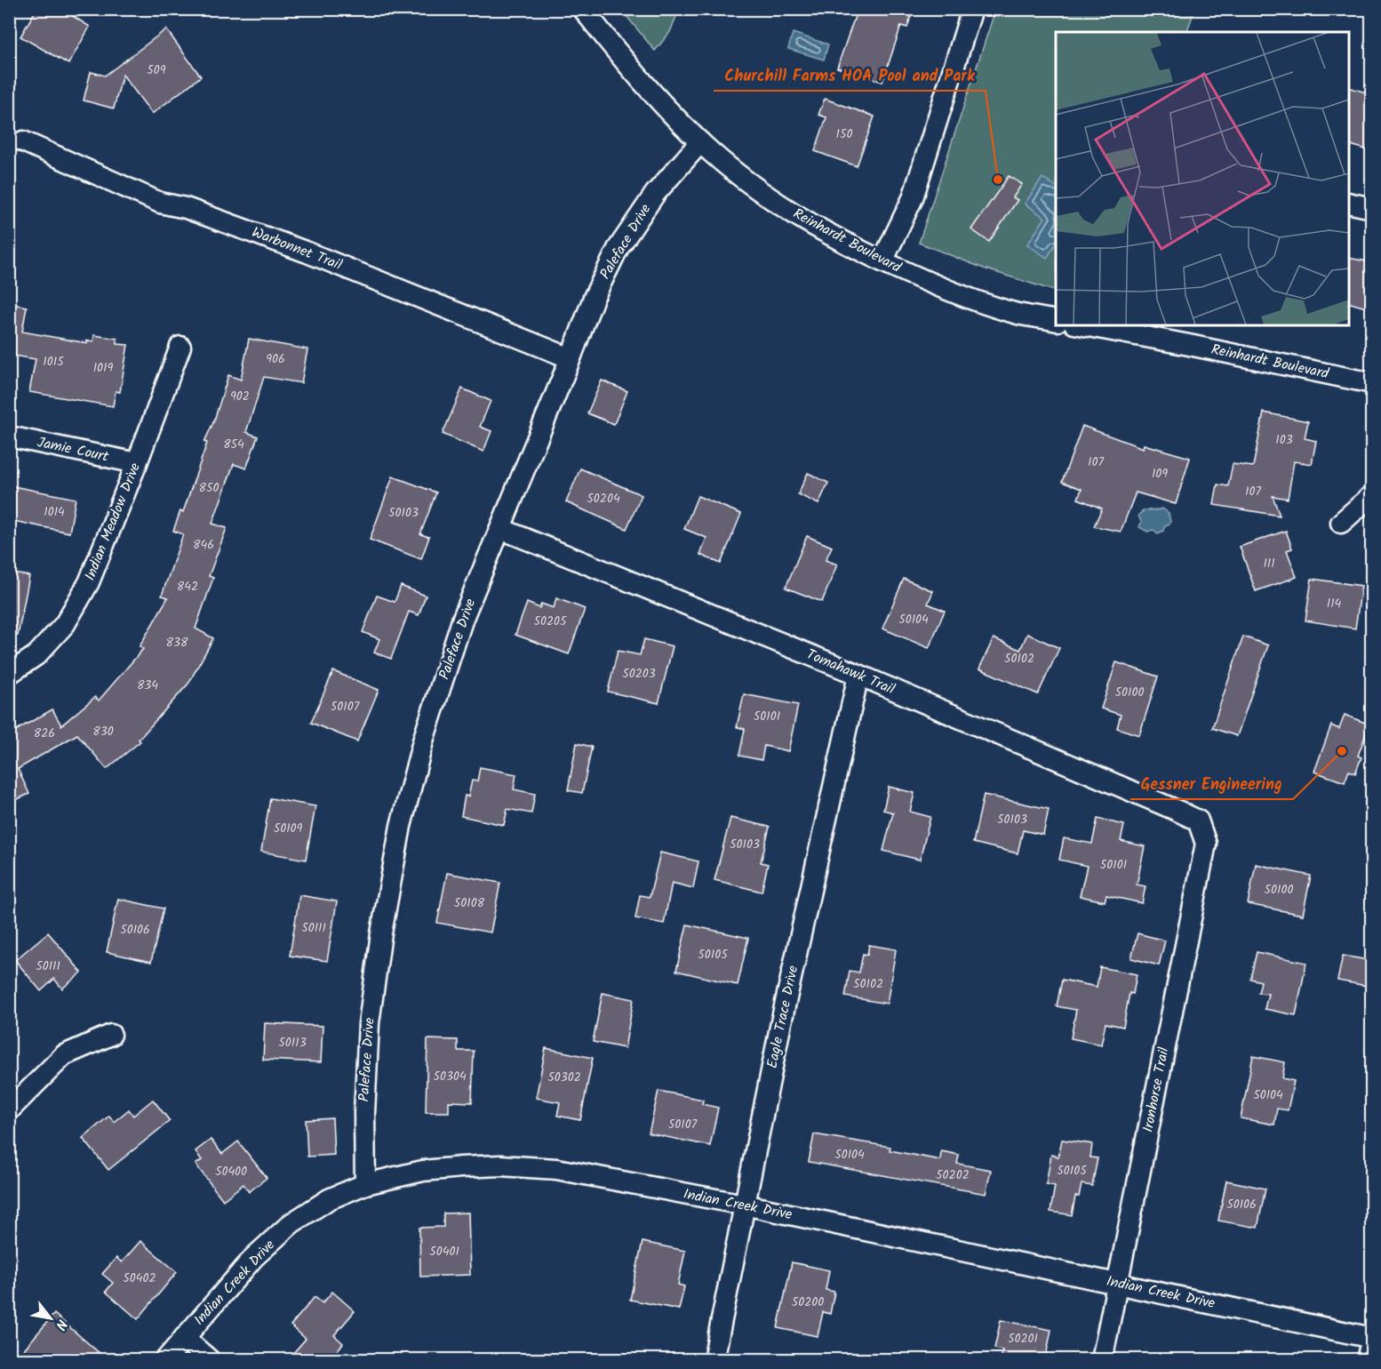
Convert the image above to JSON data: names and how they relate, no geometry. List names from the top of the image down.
{
  "streets": {
    "street": [
      "Reinhardt Boulevard",
      "Paleface Drive",
      "Warbonnet Trail",
      "Jamie Court",
      "Indian Meadow Drive",
      "Tomahawk Trail",
      "Eagle Trace Drive",
      "Ironhorse Trail",
      "Indian Creek Drive"
    ]
  },
  "crossings": [
    ["Reinhardt Boulevard", "Paleface Drive"],
    ["Paleface Drive", "Warbonnet Trail"],
    ["Paleface Drive", "Tomahawk Trail"],
    ["Paleface Drive", "Indian Creek Drive"],
    ["Jamie Court", "Indian Meadow Drive"],
    ["Tomahawk Trail", "Eagle Trace Drive"],
    ["Tomahawk Trail", "Ironhorse Trail"],
    ["Eagle Trace Drive", "Indian Creek Drive"],
    ["Ironhorse Trail", "Indian Creek Drive"]
  ],
  "places": ["Churchill Farms HOA Pool and Park", "Gessner Engineering"],
  "house_numbers": [
    "509",
    "150",
    "906",
    "1015",
    "1019",
    "902",
    "103",
    "854",
    "107",
    "109",
    "850",
    "107",
    "50204",
    "1014",
    "50103",
    "846",
    "111",
    "842",
    "114",
    "50104",
    "50205",
    "838",
    "50102",
    "50203",
    "834",
    "50100",
    "50107",
    "50101",
    "830",
    "826",
    "50103",
    "50109",
    "50103",
    "50101",
    "50100",
    "50108",
    "50111",
    "50106",
    "50105",
    "50111",
    "50102",
    "50113",
    "50304",
    "50302",
    "50104",
    "50107",
    "50104",
    "50105",
    "50400",
    "50202",
    "50106",
    "50401",
    "50402",
    "50200",
    "50201"
  ],
  "north": "bottom right"
}
